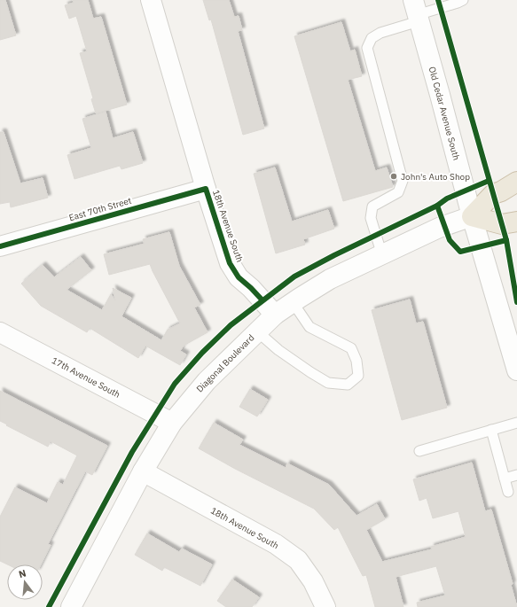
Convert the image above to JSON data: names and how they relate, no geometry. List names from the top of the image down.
{
  "streets": {
    "street": [
      "Old Cedar Avenue South",
      "East 70th Street",
      "18th Avenue South",
      "Diagonal Boulevard",
      "17th Avenue South"
    ]
  },
  "crossings": [
    ["Old Cedar Avenue South", "Diagonal Boulevard"],
    ["East 70th Street", "18th Avenue South"],
    ["18th Avenue South", "Diagonal Boulevard"],
    ["Diagonal Boulevard", "17th Avenue South"]
  ],
  "places": ["John's Auto Shop"],
  "north": "top"
}
